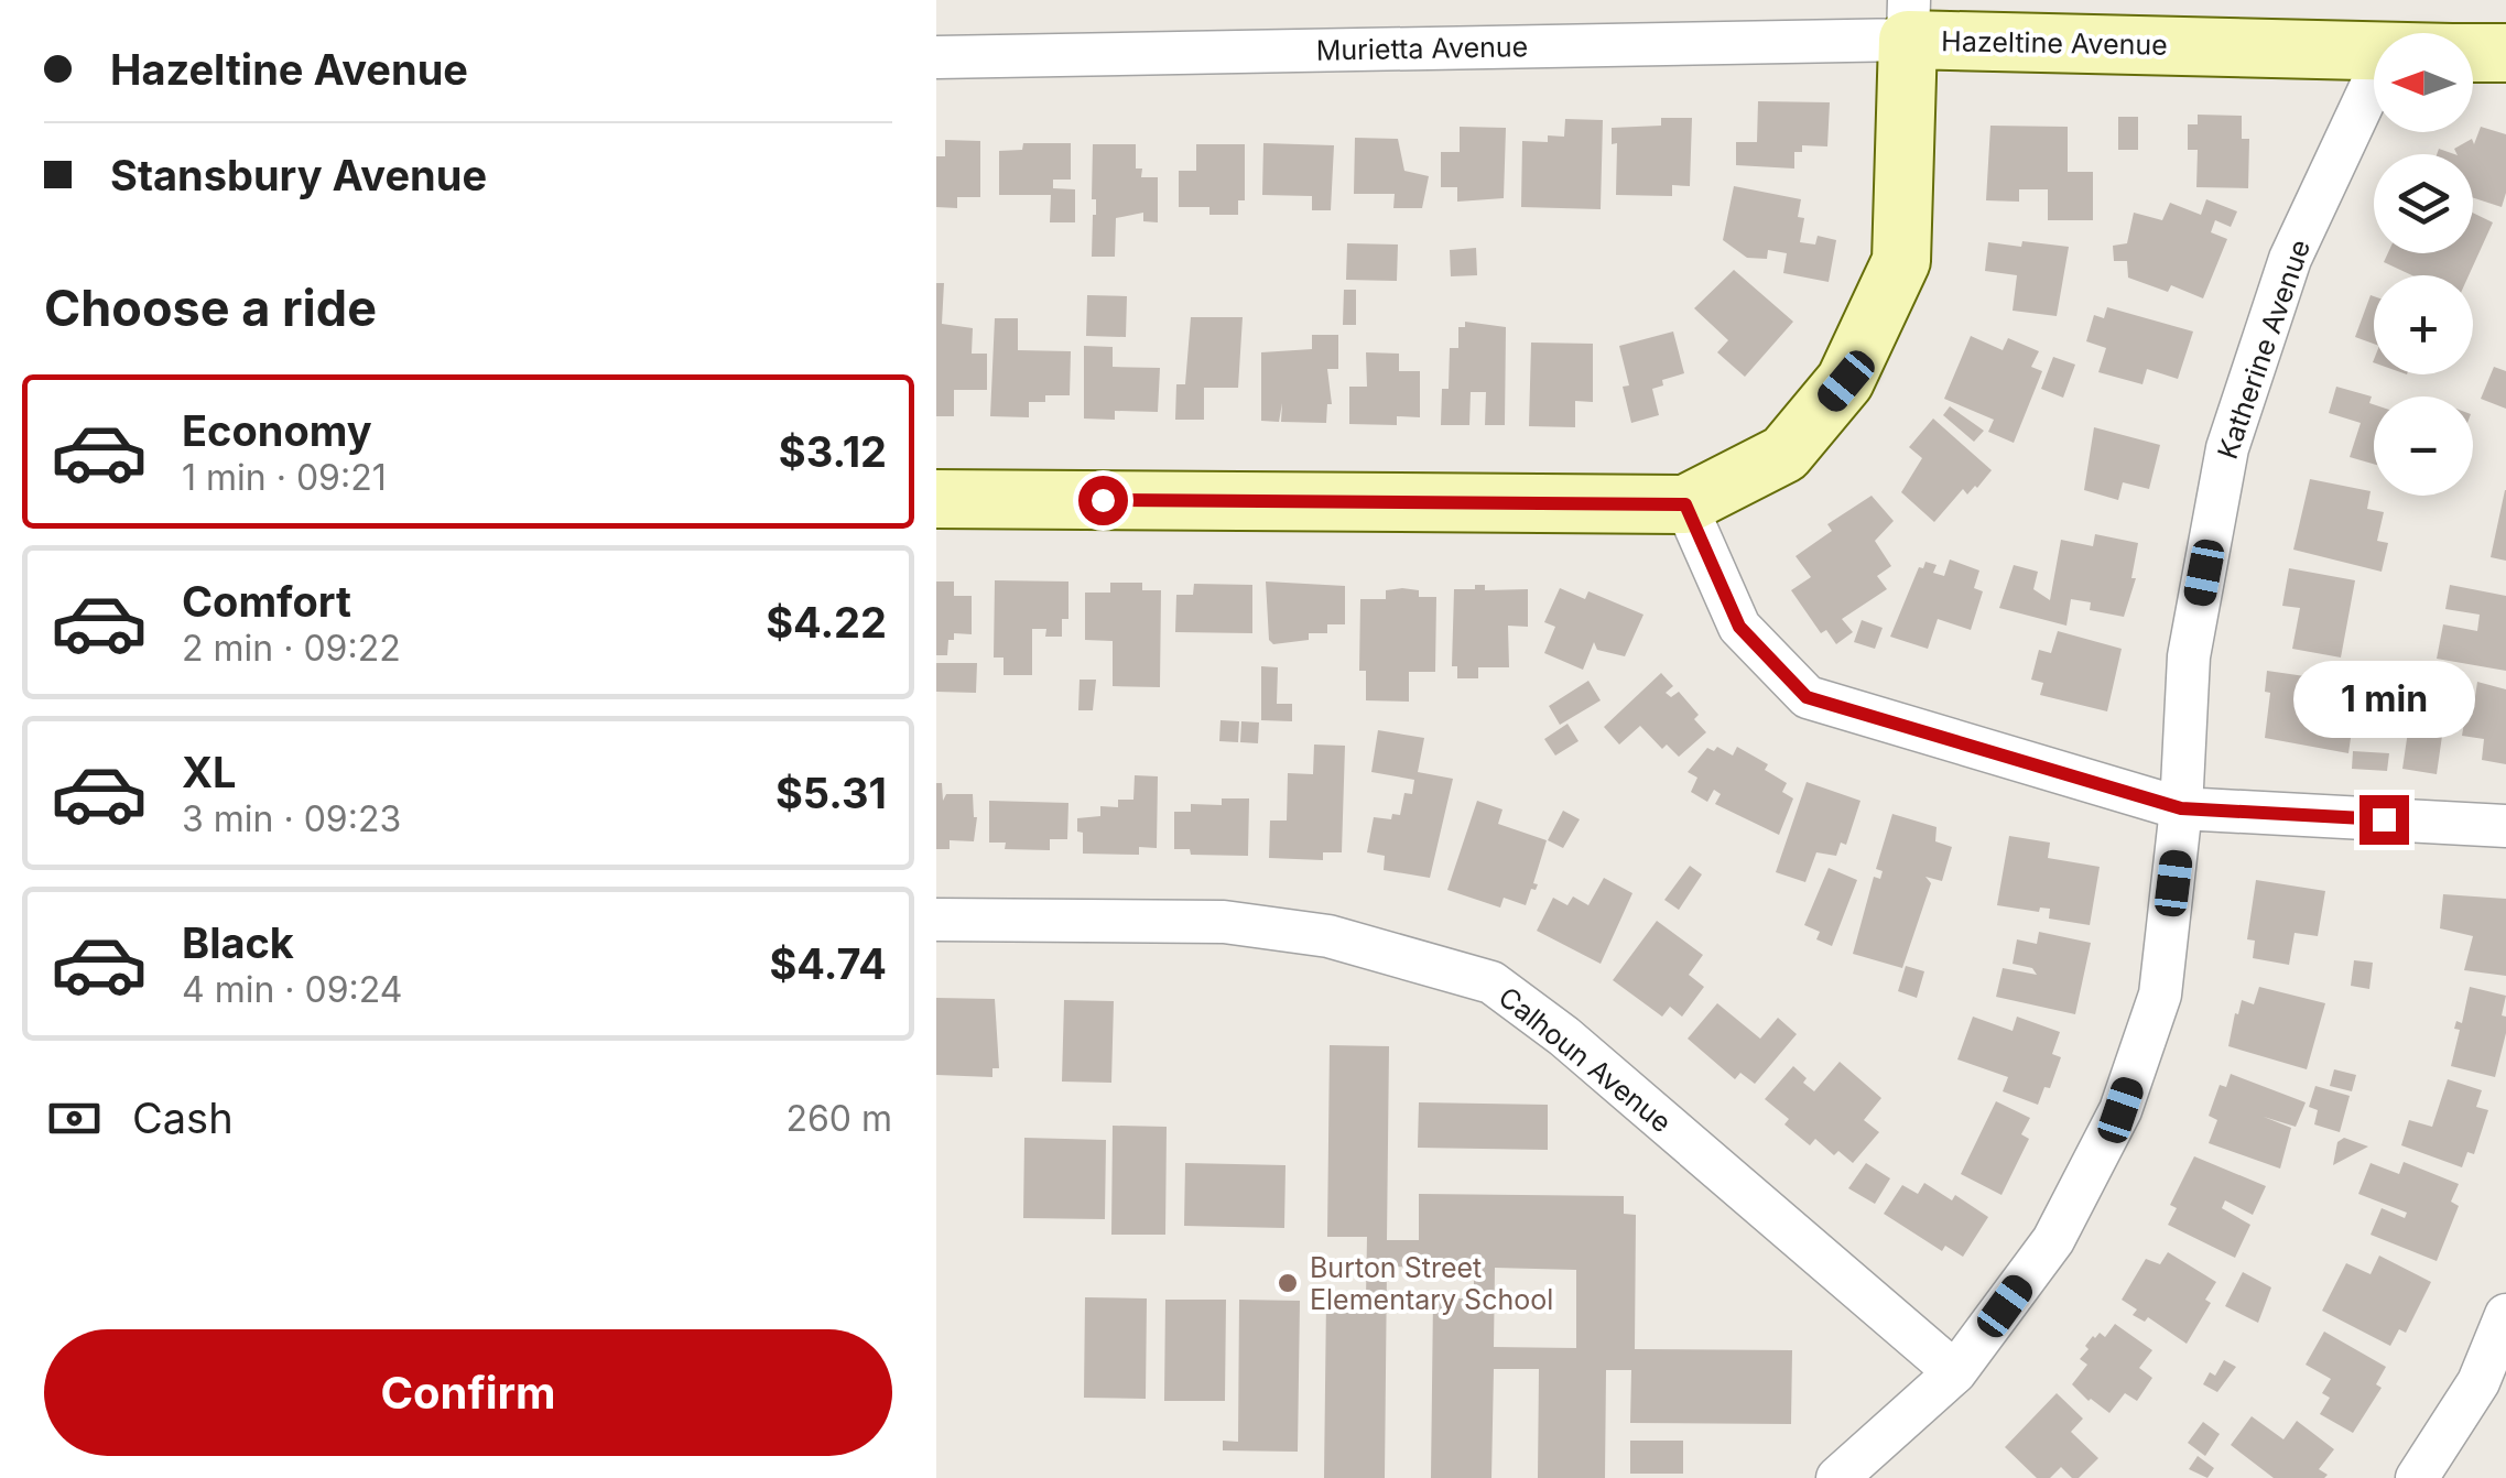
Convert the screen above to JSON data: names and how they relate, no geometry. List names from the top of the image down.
{
  "streets": {
    "street": [
      "Hazeltine Avenue",
      "Murietta Avenue",
      "Katherine Avenue",
      "Calhoun Avenue"
    ]
  },
  "crossings": [
    ["Hazeltine Avenue", "Murietta Avenue"],
    ["Katherine Avenue", "Calhoun Avenue"]
  ],
  "places": ["Burton Street Elementary School"],
  "north": "left",
  "page": {
    "banner": ["Hazeltine Avenue", "Stansbury Avenue"],
    "map_buttons": ["+", "−"],
    "heading": "Choose a ride",
    "list": [
      {
        "name": "Economy",
        "note": "1 min · 09:21",
        "value": "$3.12"
      },
      {
        "name": "Comfort",
        "note": "2 min · 09:22",
        "value": "$4.22"
      },
      {
        "name": "XL",
        "note": "3 min · 09:23",
        "value": "$5.31"
      },
      {
        "name": "Black",
        "note": "4 min · 09:24",
        "value": "$4.74"
      }
    ],
    "bubble": "1 min",
    "pay": ["Cash", "260 m"],
    "buttons": "Confirm"
  }
}
